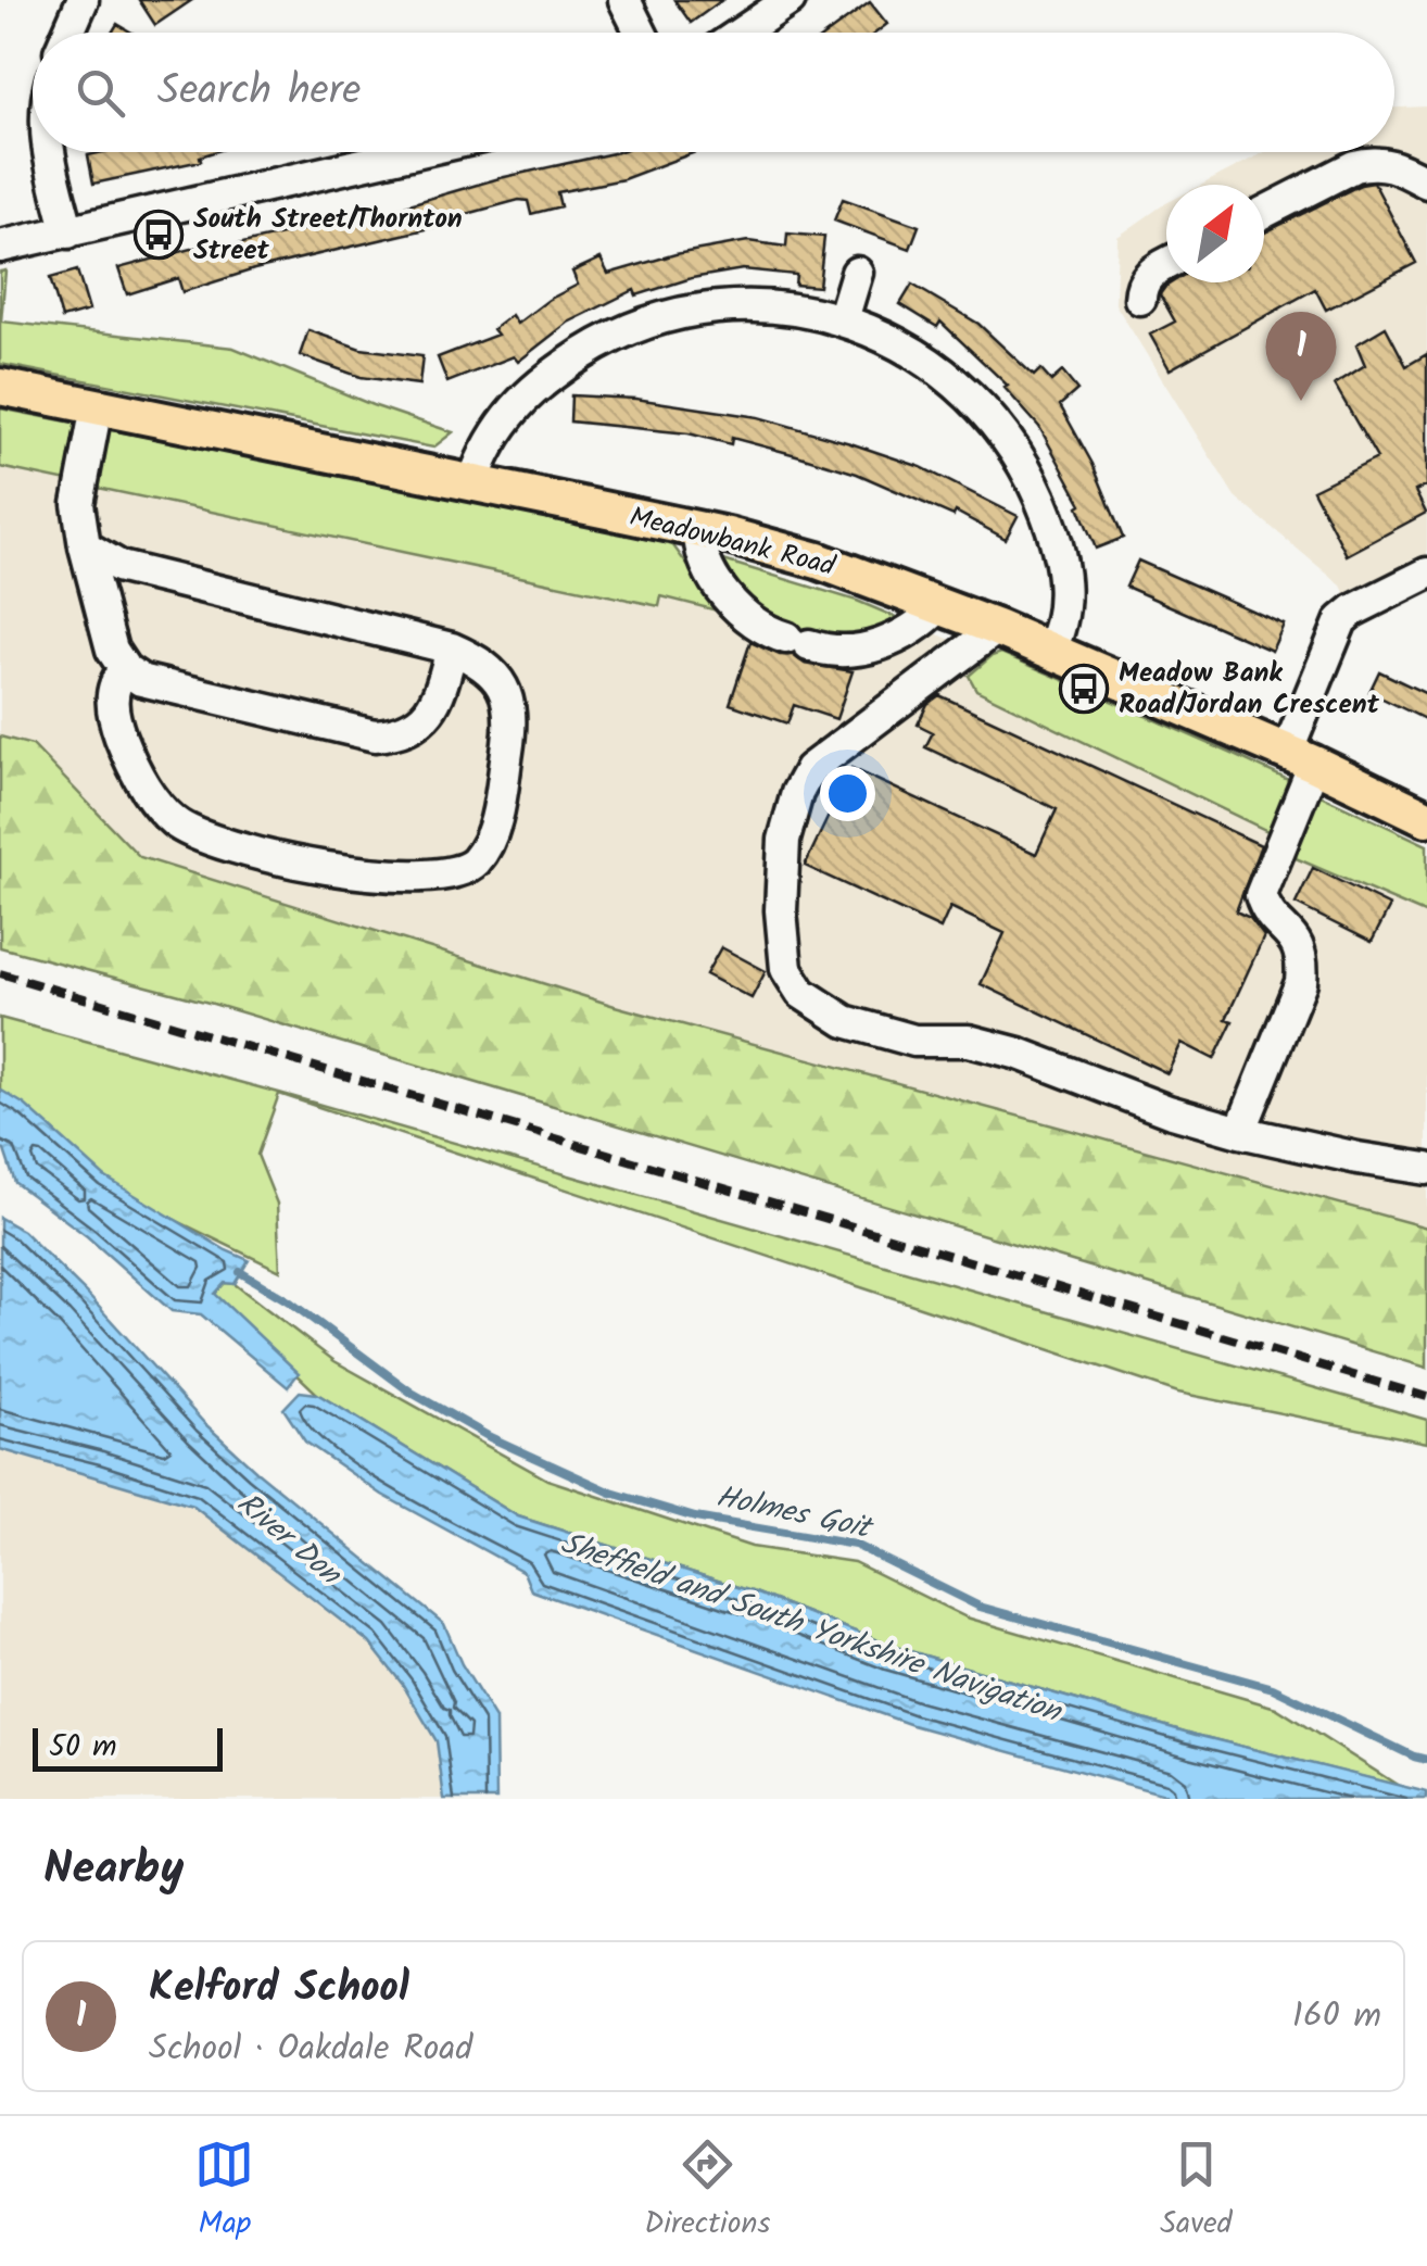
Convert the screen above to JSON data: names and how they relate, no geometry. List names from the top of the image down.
{
  "streets": {
    "main road": ["Meadowbank Road"]
  },
  "water": ["Holmes Goit", "River Don", "Sheffield and South Yorkshire Navigation"],
  "places": {
    "bus stop": ["South Street/Thornton Street", "Meadow Bank Road/Jordan Crescent"]
  },
  "scale_bar": "50 m",
  "north": "top right",
  "page": {
    "search": "Search here",
    "pins": "1",
    "scale": "50 m",
    "heading": "Nearby",
    "list": [
      {
        "mark": "1",
        "name": "Kelford School",
        "note": "School · Oakdale Road",
        "value": "160 m"
      }
    ],
    "nav": ["Map", "Directions", "Saved"]
  }
}
